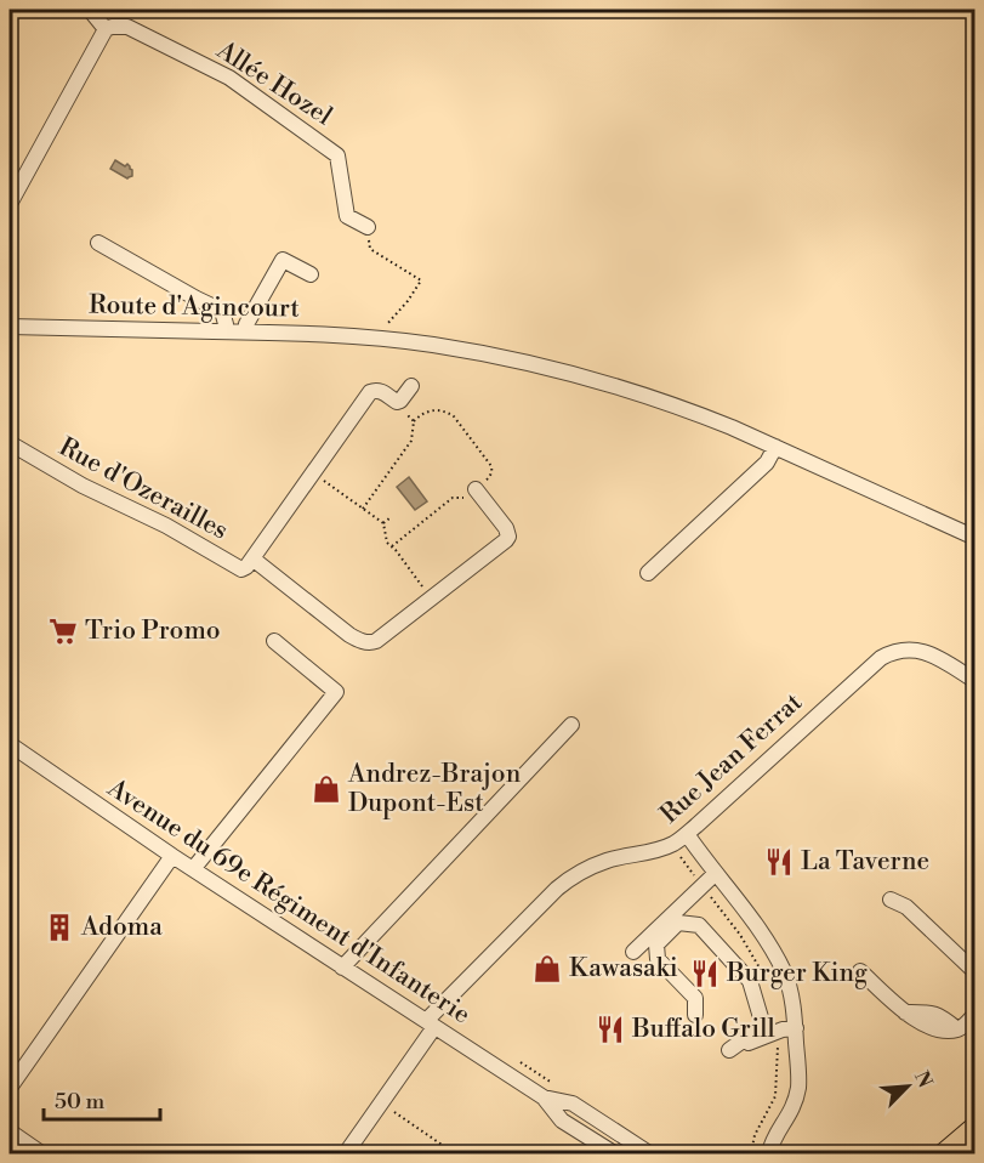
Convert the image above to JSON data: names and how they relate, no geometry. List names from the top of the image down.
{
  "streets": {
    "street": [
      "Allée Hozel",
      "Route d'Agincourt",
      "Rue d'Ozerailles",
      "Rue Jean Ferrat",
      "Avenue du 69e Régiment d'Infanterie"
    ]
  },
  "crossings": [
    ["Rue Jean Ferrat", "Avenue du 69e Régiment d'Infanterie"]
  ],
  "places": {
    "supermarket": ["Trio Promo"],
    "shop": ["Andrez-Brajon Dupont-Est", "Kawasaki"],
    "restaurant": ["La Taverne", "Burger King", "Buffalo Grill"],
    "building": ["Adoma"]
  },
  "scale_bar": "50 m",
  "north": "top right"
}
